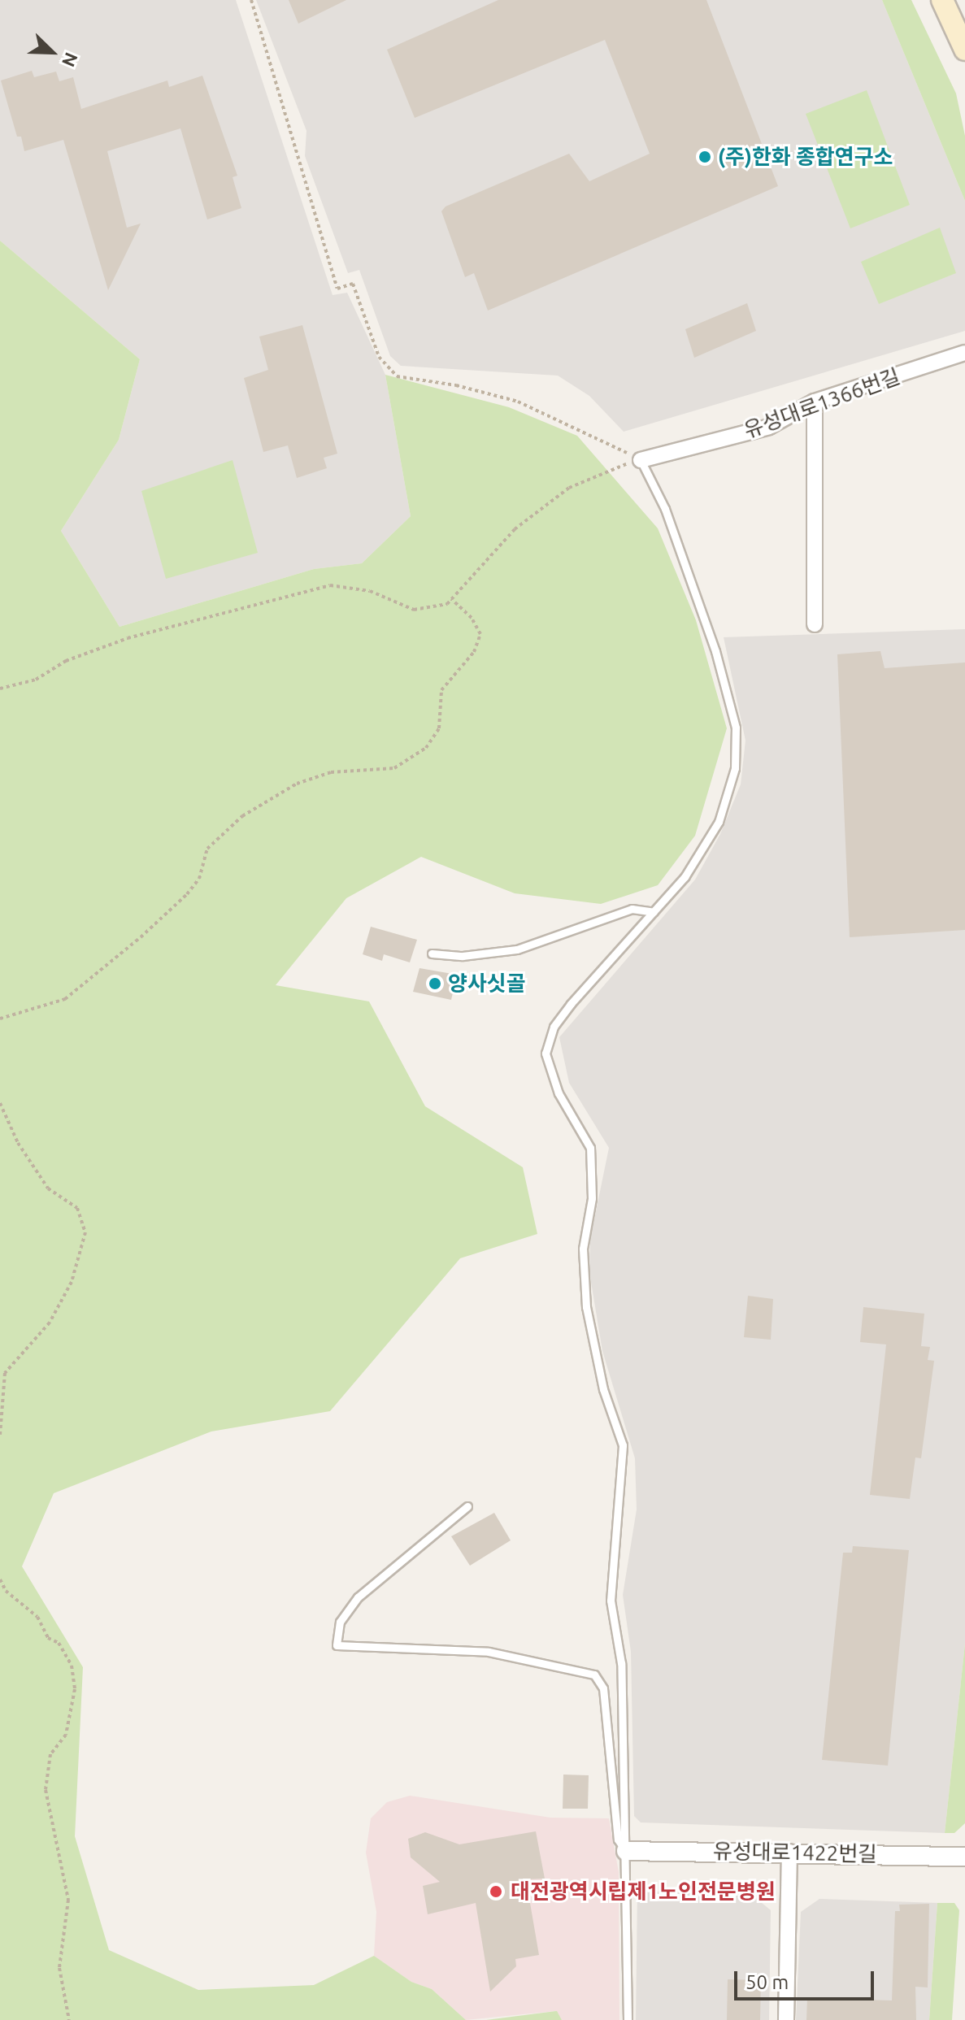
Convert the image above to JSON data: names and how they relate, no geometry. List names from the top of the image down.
{
  "streets": {
    "street": ["유성대로1366번길", "유성대로1422번길"]
  },
  "places": ["(주)한화 종합연구소", "양사싯골", "대전광역시립제1노인전문병원"],
  "scale_bar": "50 m",
  "north": "bottom right"
}
